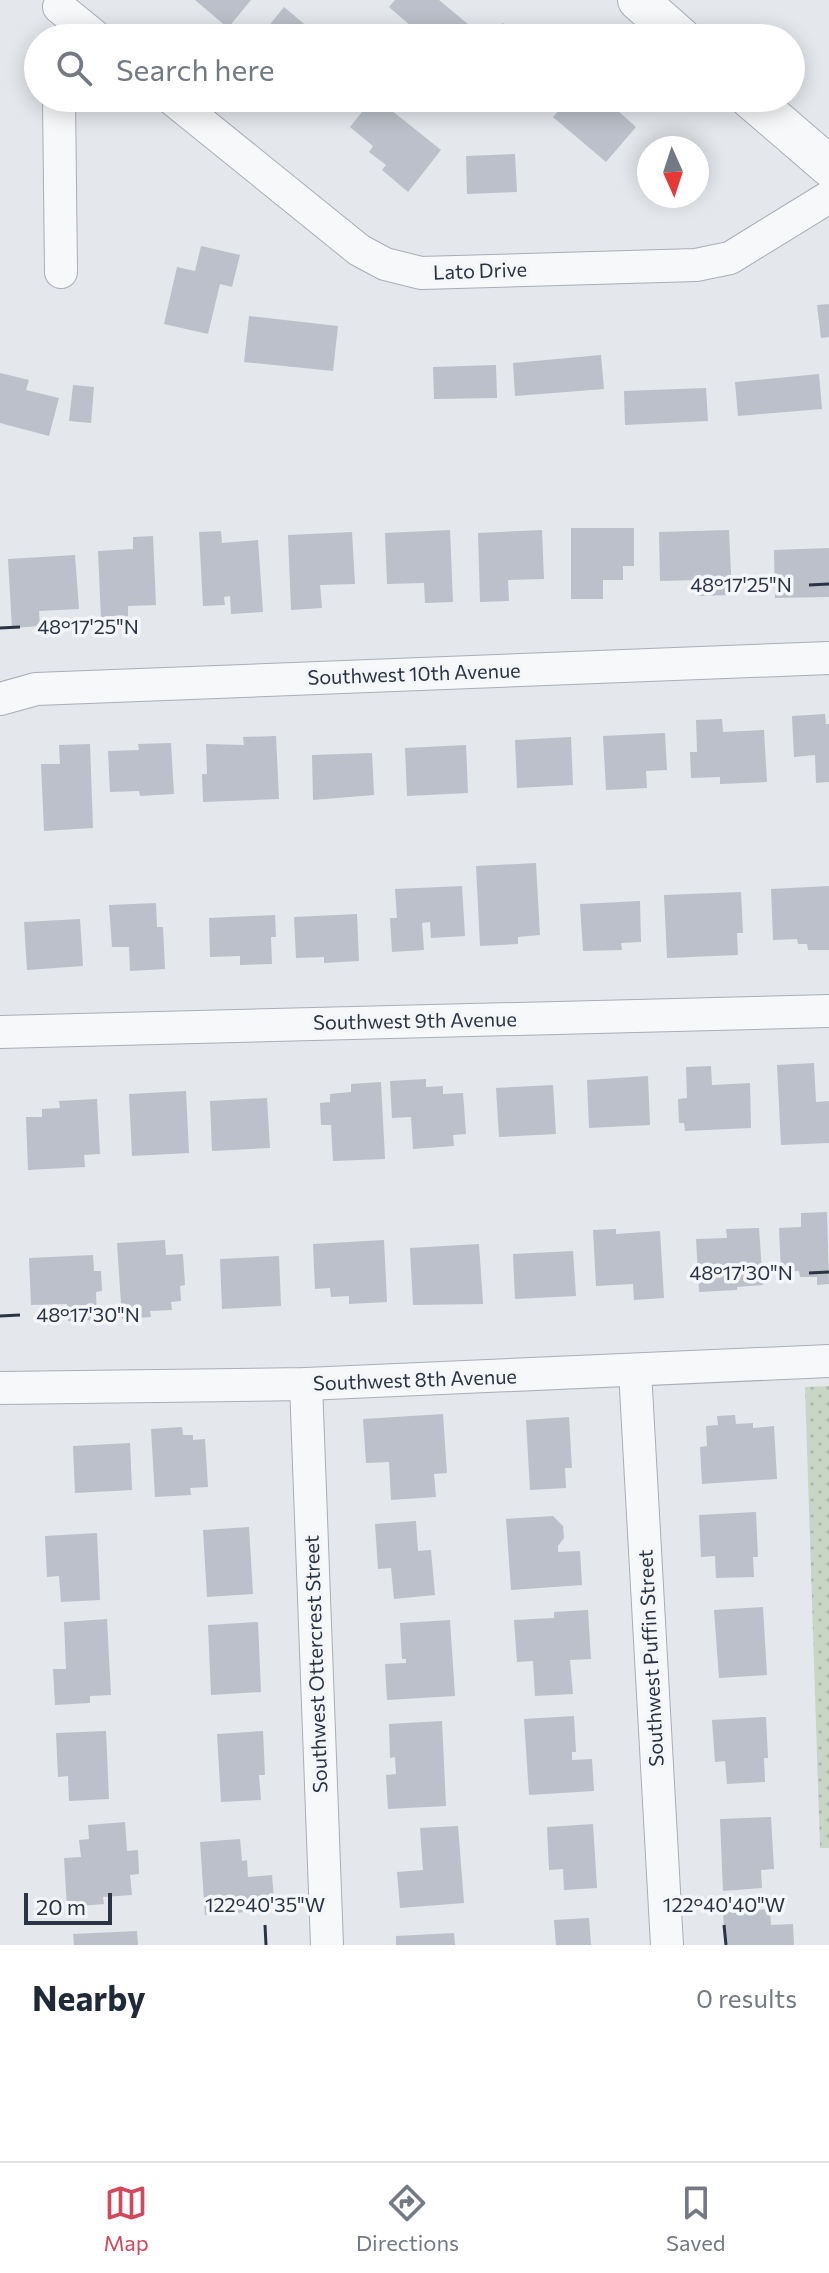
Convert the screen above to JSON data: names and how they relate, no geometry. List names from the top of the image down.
{
  "streets": {
    "street": [
      "Lato Drive",
      "Southwest 10th Avenue",
      "Southwest 9th Avenue",
      "Southwest 8th Avenue",
      "Southwest Puffin Street",
      "Southwest Ottercrest Street"
    ]
  },
  "crossings": [
    ["Southwest 8th Avenue", "Southwest Puffin Street"],
    ["Southwest 8th Avenue", "Southwest Ottercrest Street"]
  ],
  "scale_bar": "20 m",
  "north": "bottom",
  "page": {
    "search": "Search here",
    "scale": "20 m",
    "heading": ["Nearby", "0 results"],
    "nav": ["Map", "Directions", "Saved"]
  },
  "coordinates": [
    "48°17'25\"N",
    "48°17'30\"N",
    "122°40'35\"W",
    "122°40'40\"W"
  ]
}
